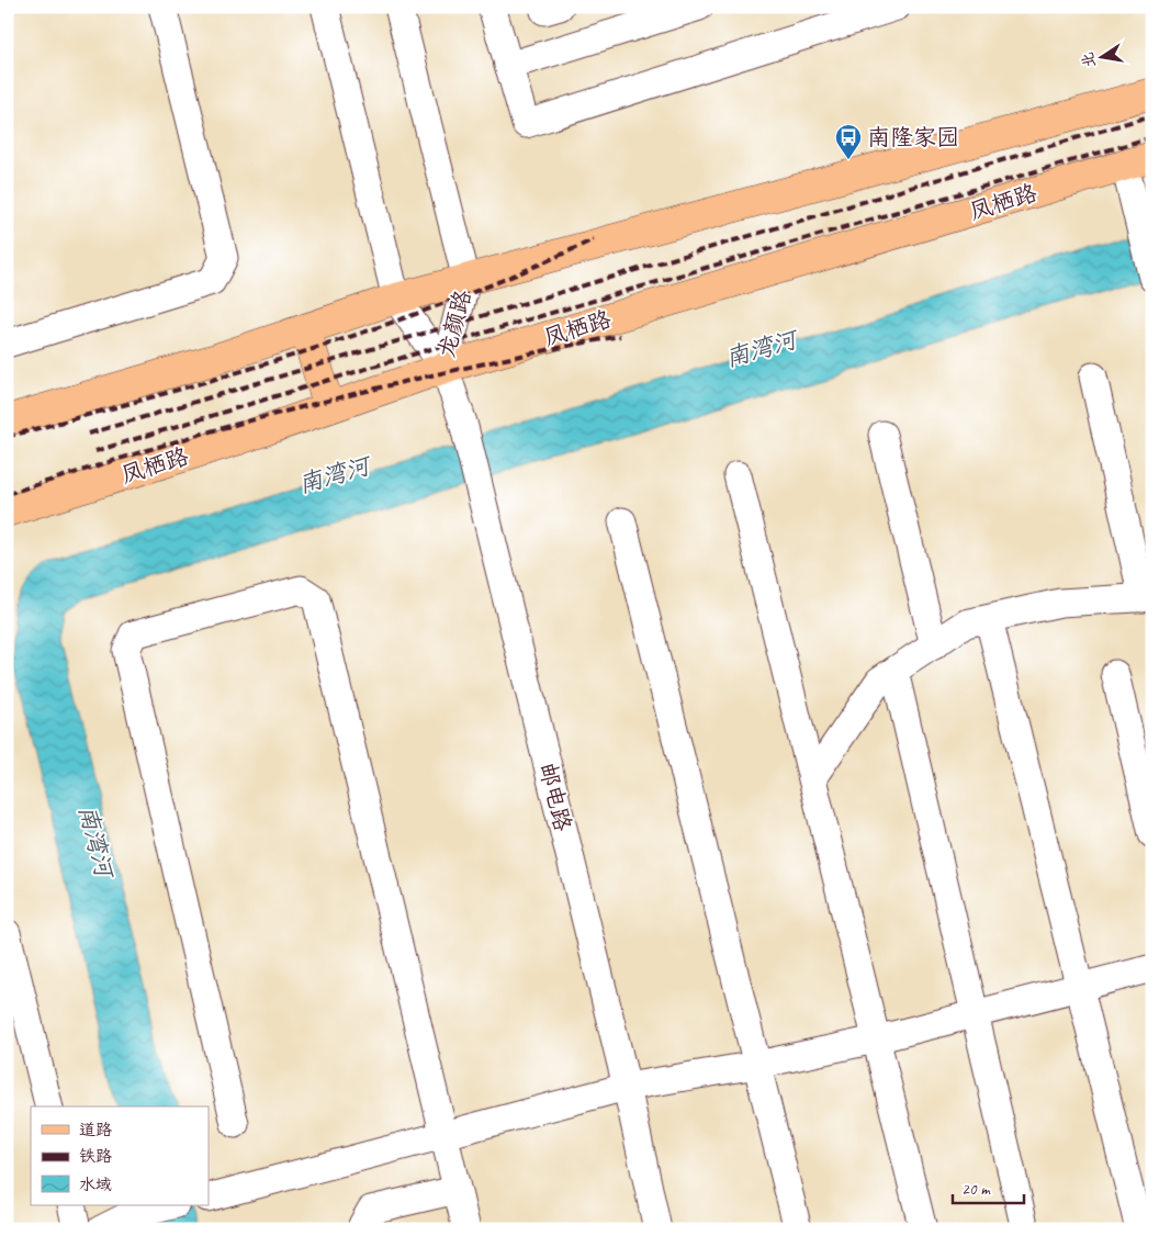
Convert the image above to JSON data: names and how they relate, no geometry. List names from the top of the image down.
{
  "streets": {
    "main road": ["凤栖路"],
    "street": ["龙颜路", "邮电路"]
  },
  "crossings": [
    ["凤栖路", "龙颜路"],
    ["凤栖路", "邮电路"],
    ["龙颜路", "邮电路"]
  ],
  "water": ["南湾河"],
  "places": {
    "bus stop": ["南隆家园"]
  },
  "legend": ["道路", "铁路", "水域"],
  "scale_bar": "20 m",
  "north": "left"
}
